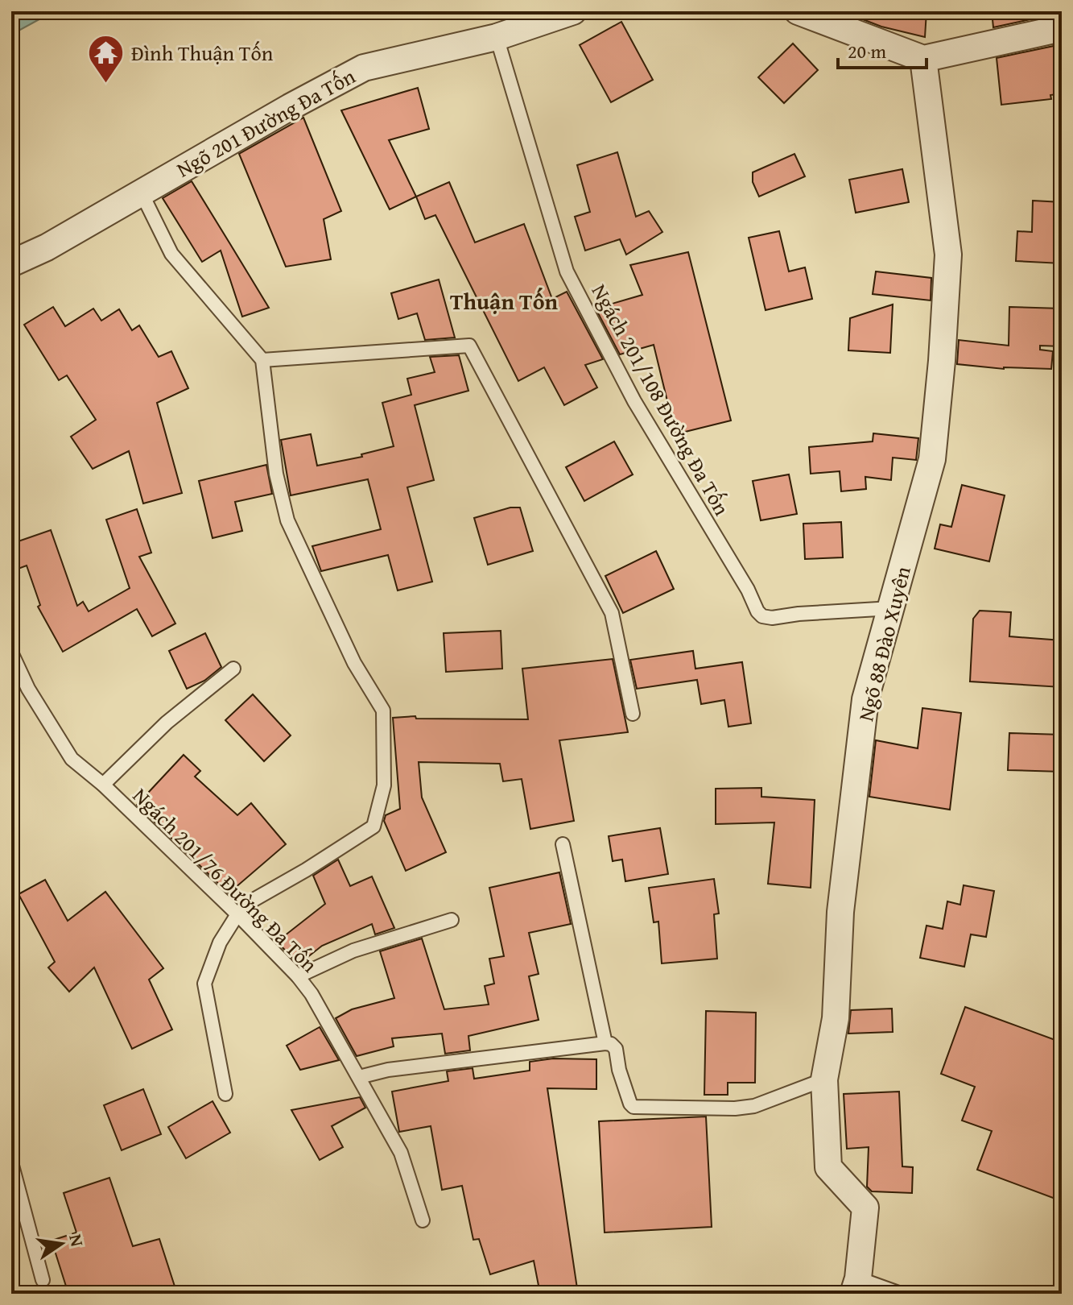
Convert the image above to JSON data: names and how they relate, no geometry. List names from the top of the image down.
{
  "streets": {
    "street": ["Ngõ 201 Đường Đa Tốn", "Ngõ 88 Đào Xuyên"],
    "lane": ["Ngách 201/108 Đường Đa Tốn", "Ngách 201/76 Đường Đa Tốn"]
  },
  "crossings": [
    ["Ngõ 201 Đường Đa Tốn", "Ngách 201/108 Đường Đa Tốn"],
    ["Ngách 201/108 Đường Đa Tốn", "Ngõ 88 Đào Xuyên"]
  ],
  "districts": ["Thuận Tốn"],
  "places": {
    "temple": ["Đình Thuận Tốn"]
  },
  "scale_bar": "20 m",
  "north": "right"
}
